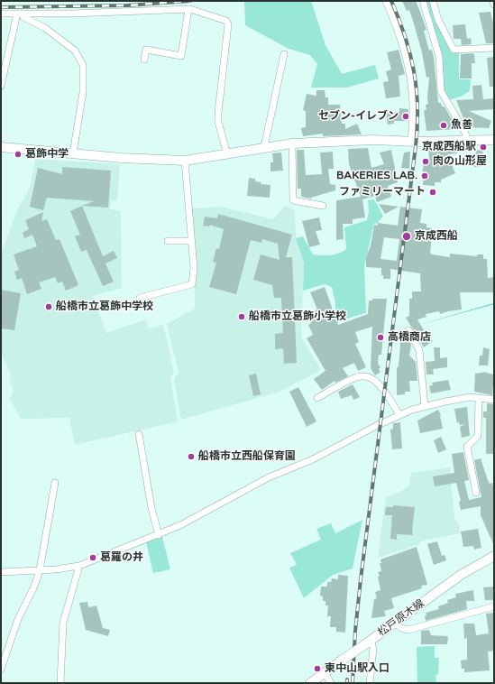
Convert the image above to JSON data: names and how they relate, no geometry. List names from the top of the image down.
{
  "streets": {
    "street": ["松戸原木線"]
  },
  "places": [
    "セブン-イレブン",
    "魚善",
    "京成西船駅",
    "葛飾中学",
    "肉の山形屋",
    "BAKERIES LAB.",
    "ファミリーマート",
    "京成西船",
    "船橋市立葛飾中学校",
    "船橋市立葛飾小学校",
    "高橋商店",
    "船橋市立西船保育園",
    "葛羅の井",
    "東中山駅入口"
  ]
}
